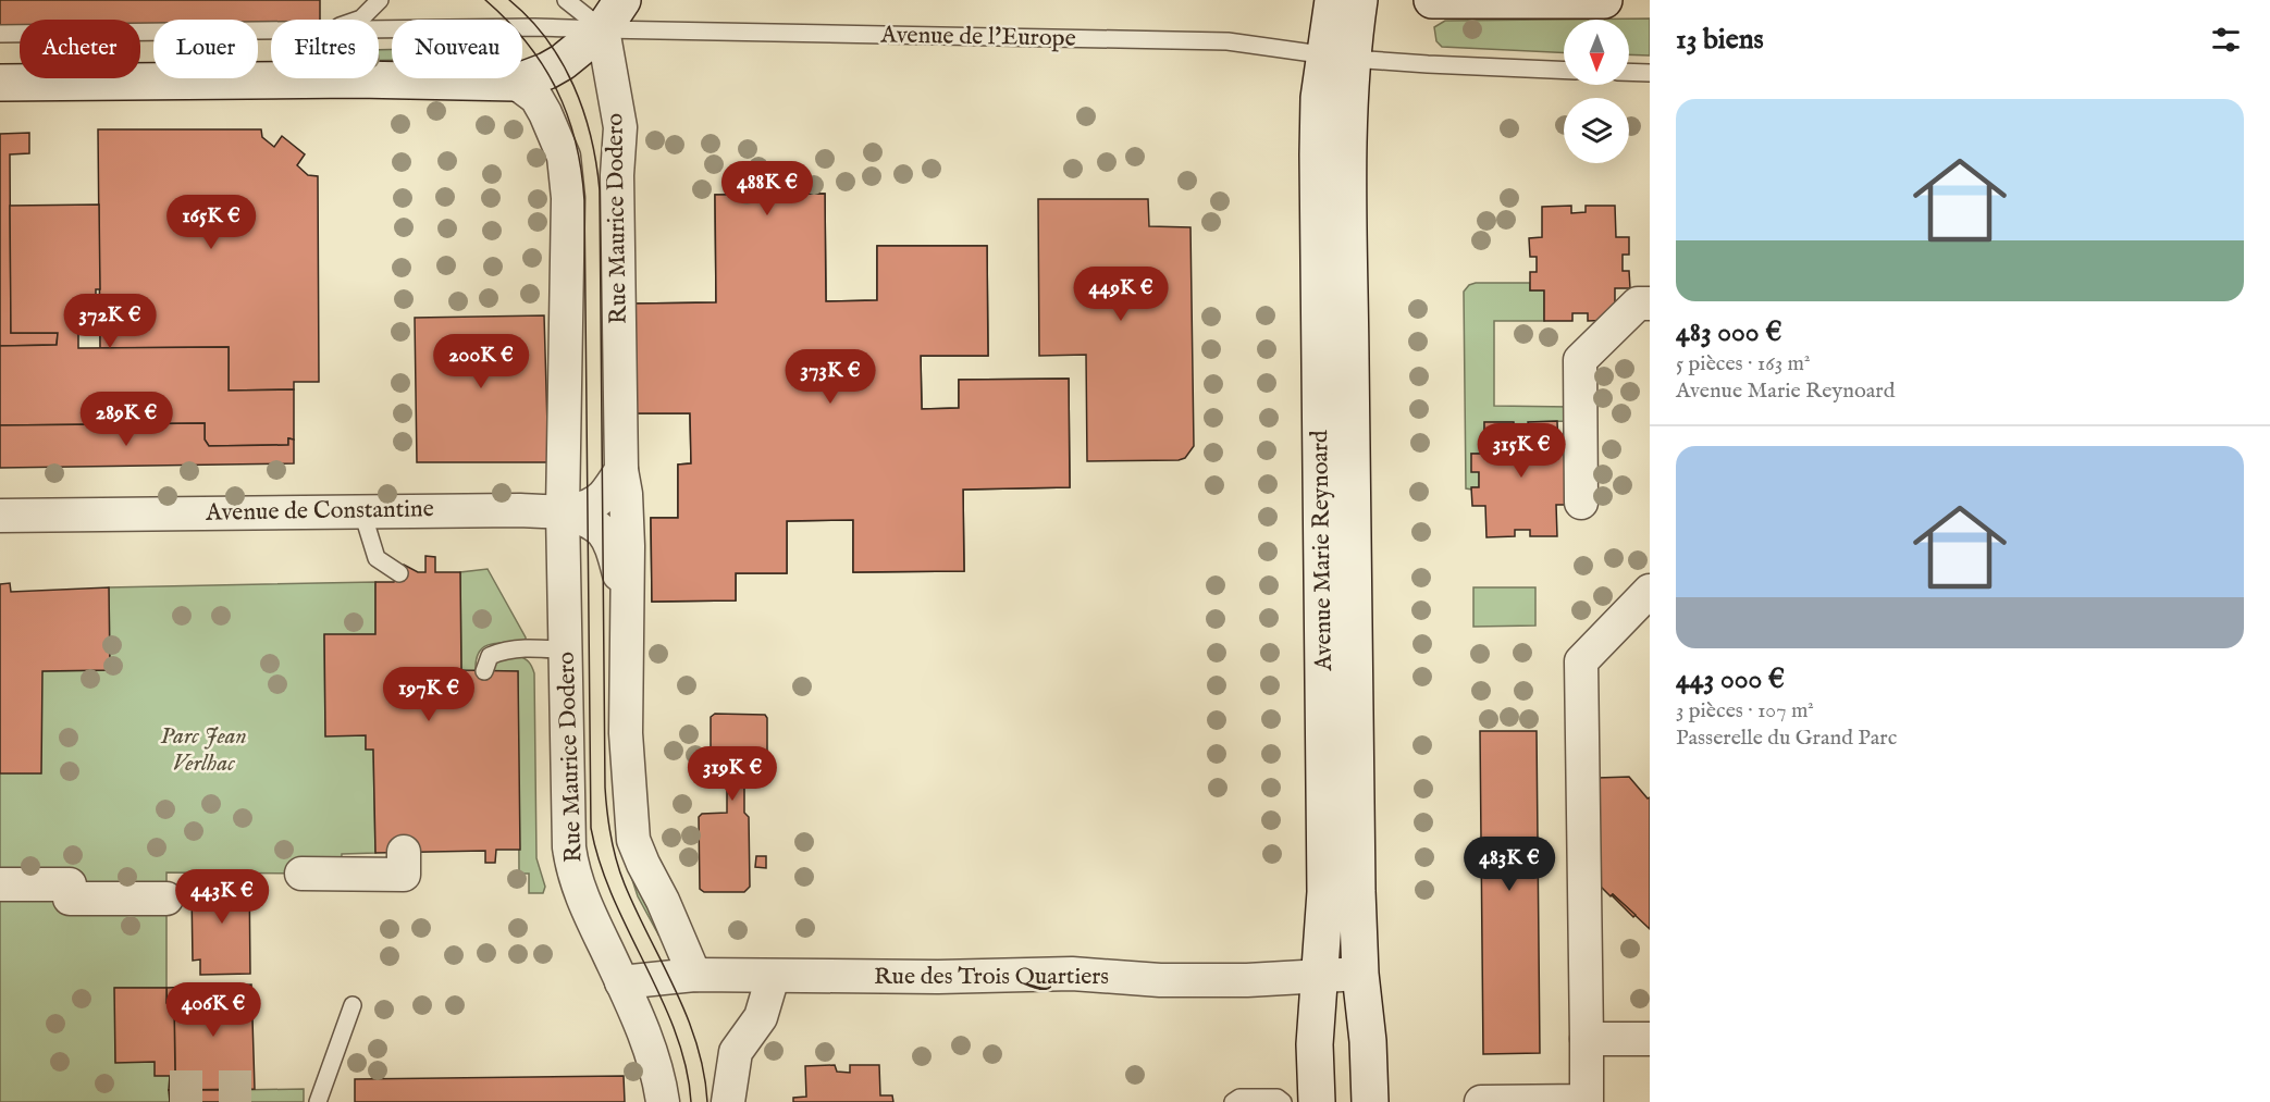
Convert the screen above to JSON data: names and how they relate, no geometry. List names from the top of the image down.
{
  "streets": {
    "main road": ["Avenue Marie Reynoard"],
    "street": ["Rue Maurice Dodero", "Avenue de Constantine", "Rue des Trois Quartiers"],
    "lane": ["Avenue de l'Europe"]
  },
  "crossings": [
    ["Avenue de l'Europe", "Rue Maurice Dodero"],
    ["Avenue de l'Europe", "Avenue Marie Reynoard"],
    ["Rue Maurice Dodero", "Avenue de Constantine"],
    ["Rue Maurice Dodero", "Rue des Trois Quartiers"],
    ["Avenue Marie Reynoard", "Rue des Trois Quartiers"]
  ],
  "parks": ["Parc Jean Verlhac"],
  "north": "bottom",
  "page": {
    "heading": "13 biens",
    "chip": [
      "Acheter",
      "Louer",
      "Filtres",
      "Nouveau"
    ],
    "list": [
      {
        "name": "483 000 €",
        "note": "5 pièces · 163 m² · Avenue Marie Reynoard"
      },
      {
        "name": "443 000 €",
        "note": "3 pièces · 107 m² · Passerelle du Grand Parc"
      }
    ],
    "price": [
      "488K €",
      "165K €",
      "449K €",
      "372K €",
      "200K €",
      "373K €",
      "289K €",
      "315K €",
      "197K €",
      "319K €",
      "483K €",
      "443K €",
      "406K €"
    ]
  }
}
